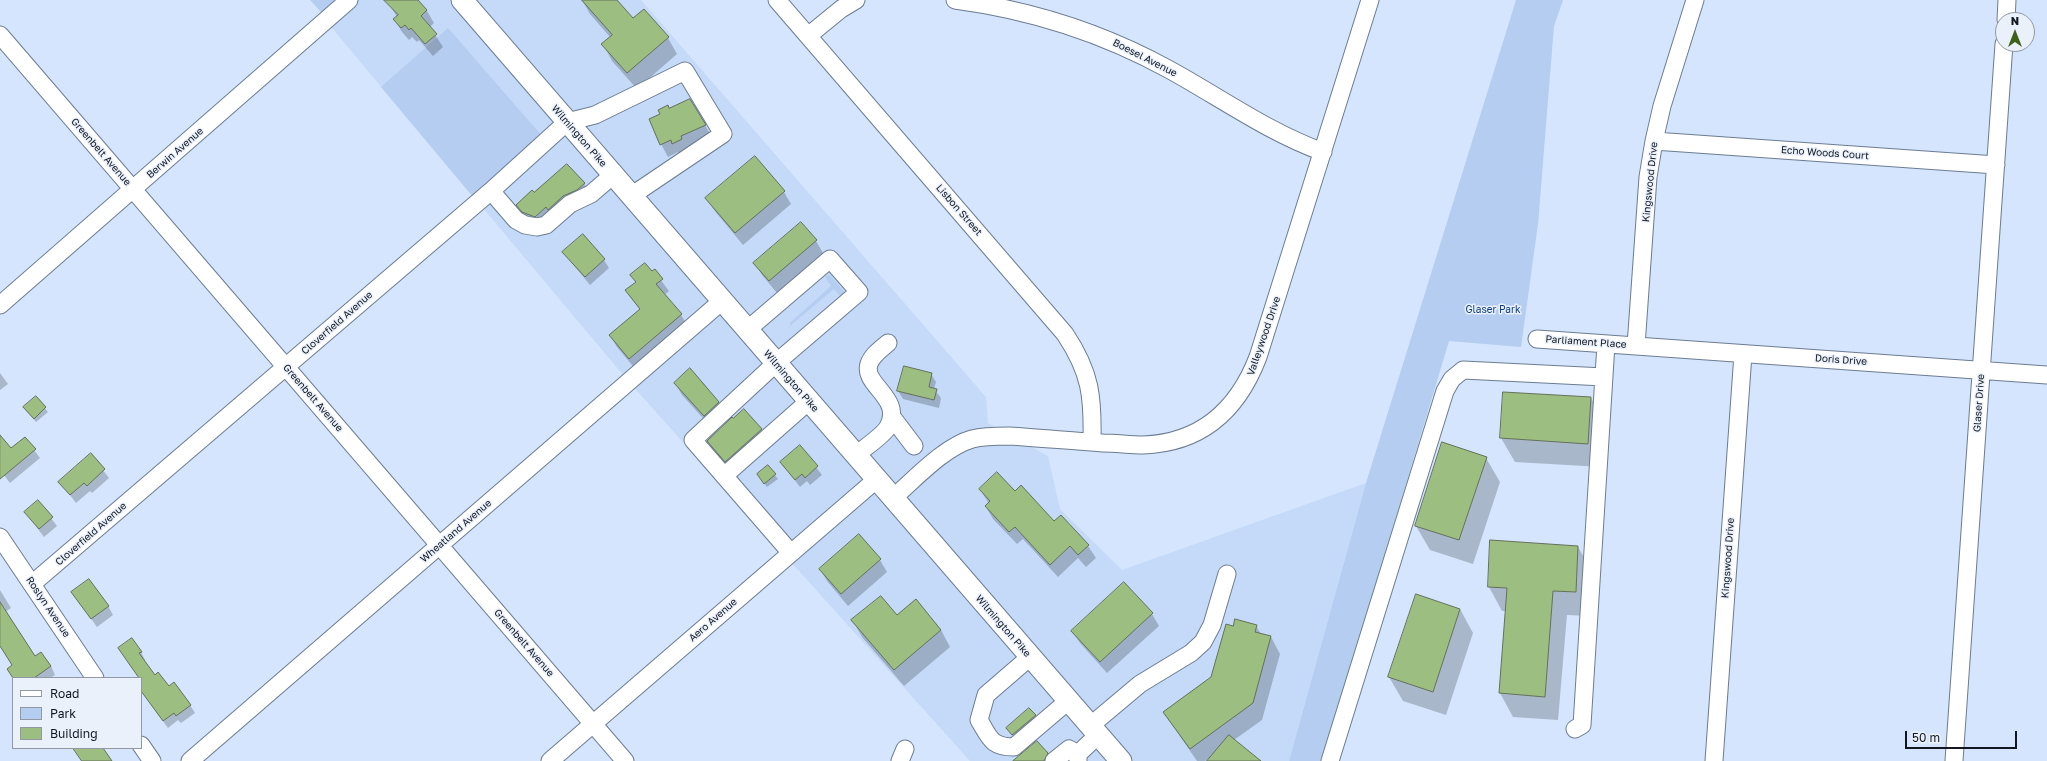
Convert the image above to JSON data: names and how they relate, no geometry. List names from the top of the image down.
{
  "streets": {
    "main road": ["Wilmington Pike"],
    "street": [
      "Boesel Avenue",
      "Greenbelt Avenue",
      "Berwin Avenue",
      "Echo Woods Court",
      "Kingswood Drive",
      "Lisbon Street",
      "Cloverfield Avenue",
      "Valleywood Drive",
      "Parliament Place",
      "Doris Drive",
      "Glaser Drive",
      "Wheatland Avenue",
      "Roslyn Avenue",
      "Aero Avenue"
    ]
  },
  "crossings": [
    ["Boesel Avenue", "Valleywood Drive"],
    ["Wilmington Pike", "Cloverfield Avenue"],
    ["Wilmington Pike", "Valleywood Drive"],
    ["Wilmington Pike", "Wheatland Avenue"],
    ["Wilmington Pike", "Aero Avenue"],
    ["Greenbelt Avenue", "Berwin Avenue"],
    ["Greenbelt Avenue", "Cloverfield Avenue"],
    ["Greenbelt Avenue", "Wheatland Avenue"],
    ["Greenbelt Avenue", "Aero Avenue"],
    ["Echo Woods Court", "Kingswood Drive"],
    ["Echo Woods Court", "Glaser Drive"],
    ["Kingswood Drive", "Parliament Place"],
    ["Kingswood Drive", "Doris Drive"],
    ["Lisbon Street", "Valleywood Drive"],
    ["Cloverfield Avenue", "Roslyn Avenue"],
    ["Parliament Place", "Doris Drive"],
    ["Doris Drive", "Glaser Drive"]
  ],
  "parks": ["Glaser Park"],
  "legend": ["Road", "Park", "Building"],
  "scale_bar": "50 m",
  "north": "top"
}
